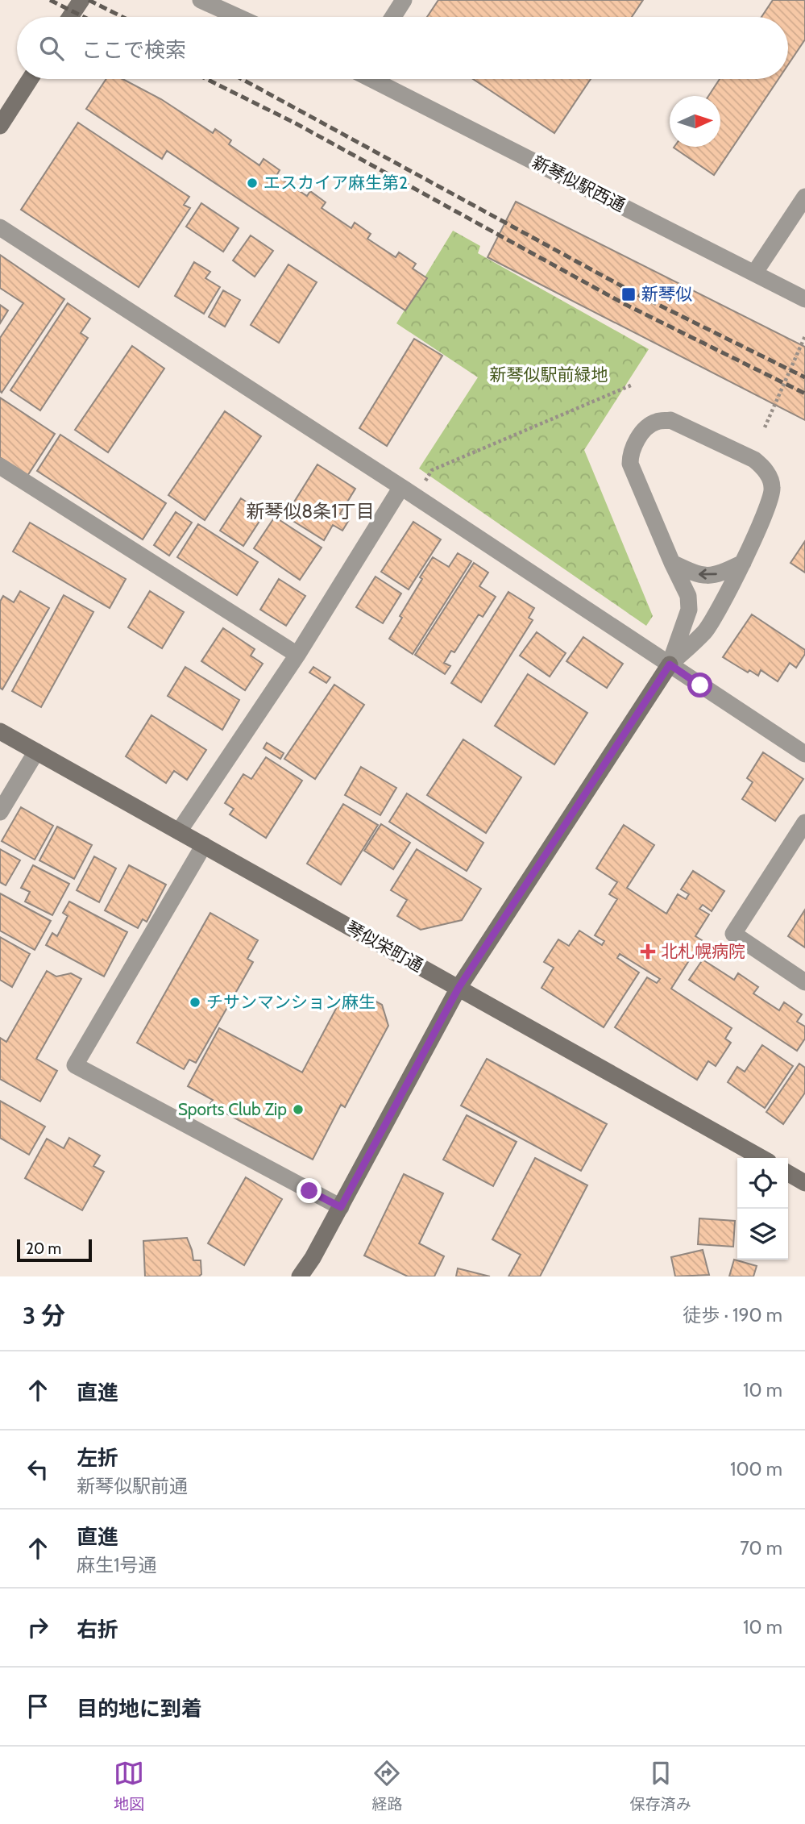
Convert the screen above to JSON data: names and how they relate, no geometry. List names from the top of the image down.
{
  "streets": {
    "main road": ["琴似栄町通"],
    "street": ["新琴似駅西通"]
  },
  "districts": ["新琴似8条1丁目"],
  "parks": ["新琴似駅前緑地"],
  "places": {
    "other": ["エスカイア麻生第2", "チサンマンション麻生", "Sports Club Zip"],
    "transit": ["新琴似"],
    "health": ["北札幌病院"]
  },
  "scale_bar": "20 m",
  "north": "right",
  "page": {
    "search": "ここで検索",
    "scale": "20 m",
    "heading": ["3 分", "徒歩 · 190 m"],
    "list": [
      ["直進", "10 m"],
      ["左折", "新琴似駅前通", "100 m"],
      ["直進", "麻生1号通", "70 m"],
      ["右折", "10 m"],
      "目的地に到着"
    ],
    "nav": ["地図", "経路", "保存済み"]
  }
}
